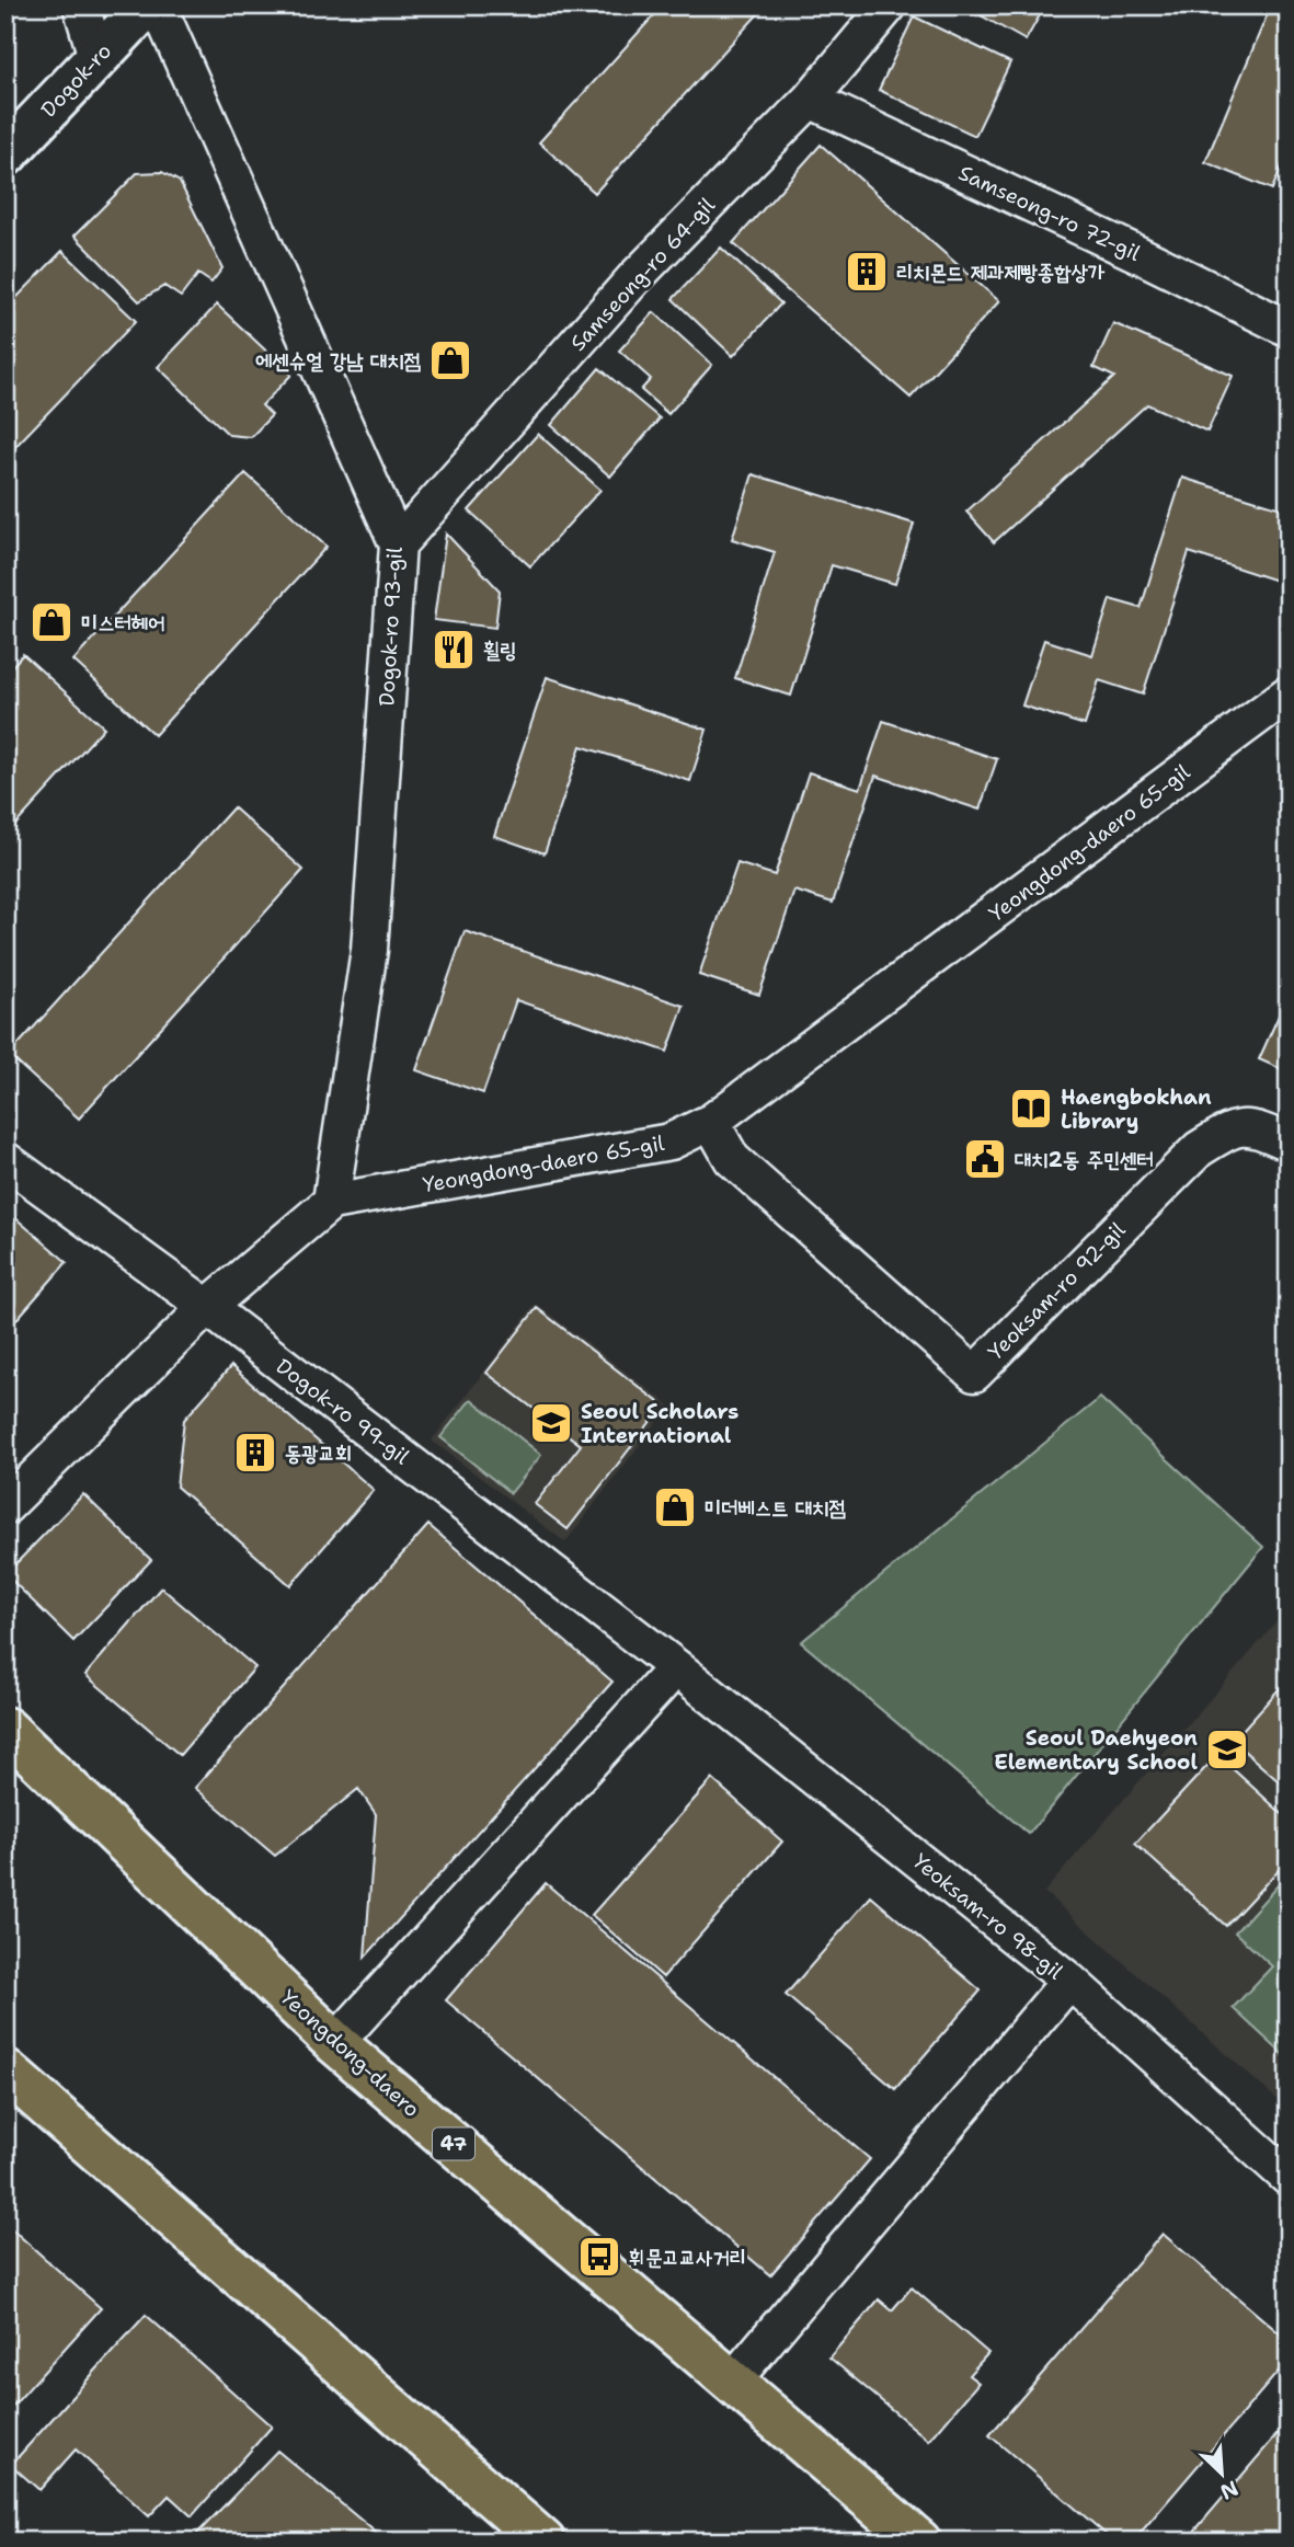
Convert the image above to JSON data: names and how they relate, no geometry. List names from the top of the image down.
{
  "streets": {
    "main road": ["Dogok-ro", "Yeongdong-daero", "47"],
    "street": [
      "Samseong-ro 72-gil",
      "Samseong-ro 64-gil",
      "Dogok-ro 93-gil",
      "Yeongdong-daero 65-gil",
      "Yeoksam-ro 92-gil",
      "Dogok-ro 99-gil",
      "Yeoksam-ro 98-gil"
    ]
  },
  "crossings": [
    ["Samseong-ro 72-gil", "Samseong-ro 64-gil"],
    ["Samseong-ro 64-gil", "Dogok-ro 93-gil"],
    ["Dogok-ro 93-gil", "Yeongdong-daero 65-gil"],
    ["Yeongdong-daero 65-gil", "Yeoksam-ro 92-gil"],
    ["Dogok-ro 99-gil", "Yeoksam-ro 98-gil"]
  ],
  "places": {
    "building": ["리치몬드 제과제빵종합상가", "동광교회"],
    "shop": ["에센슈얼 강남 대치점", "미스터헤어", "미더베스트 대치점"],
    "restaurant": ["휠링"],
    "library": ["Haengbokhan Library"],
    "public building": ["대치2동 주민센터"],
    "school or university": ["Seoul Scholars International", "Seoul Daehyeon Elementary School"],
    "bus stop": ["휘문고교사거리"]
  },
  "north": "bottom right"
}
